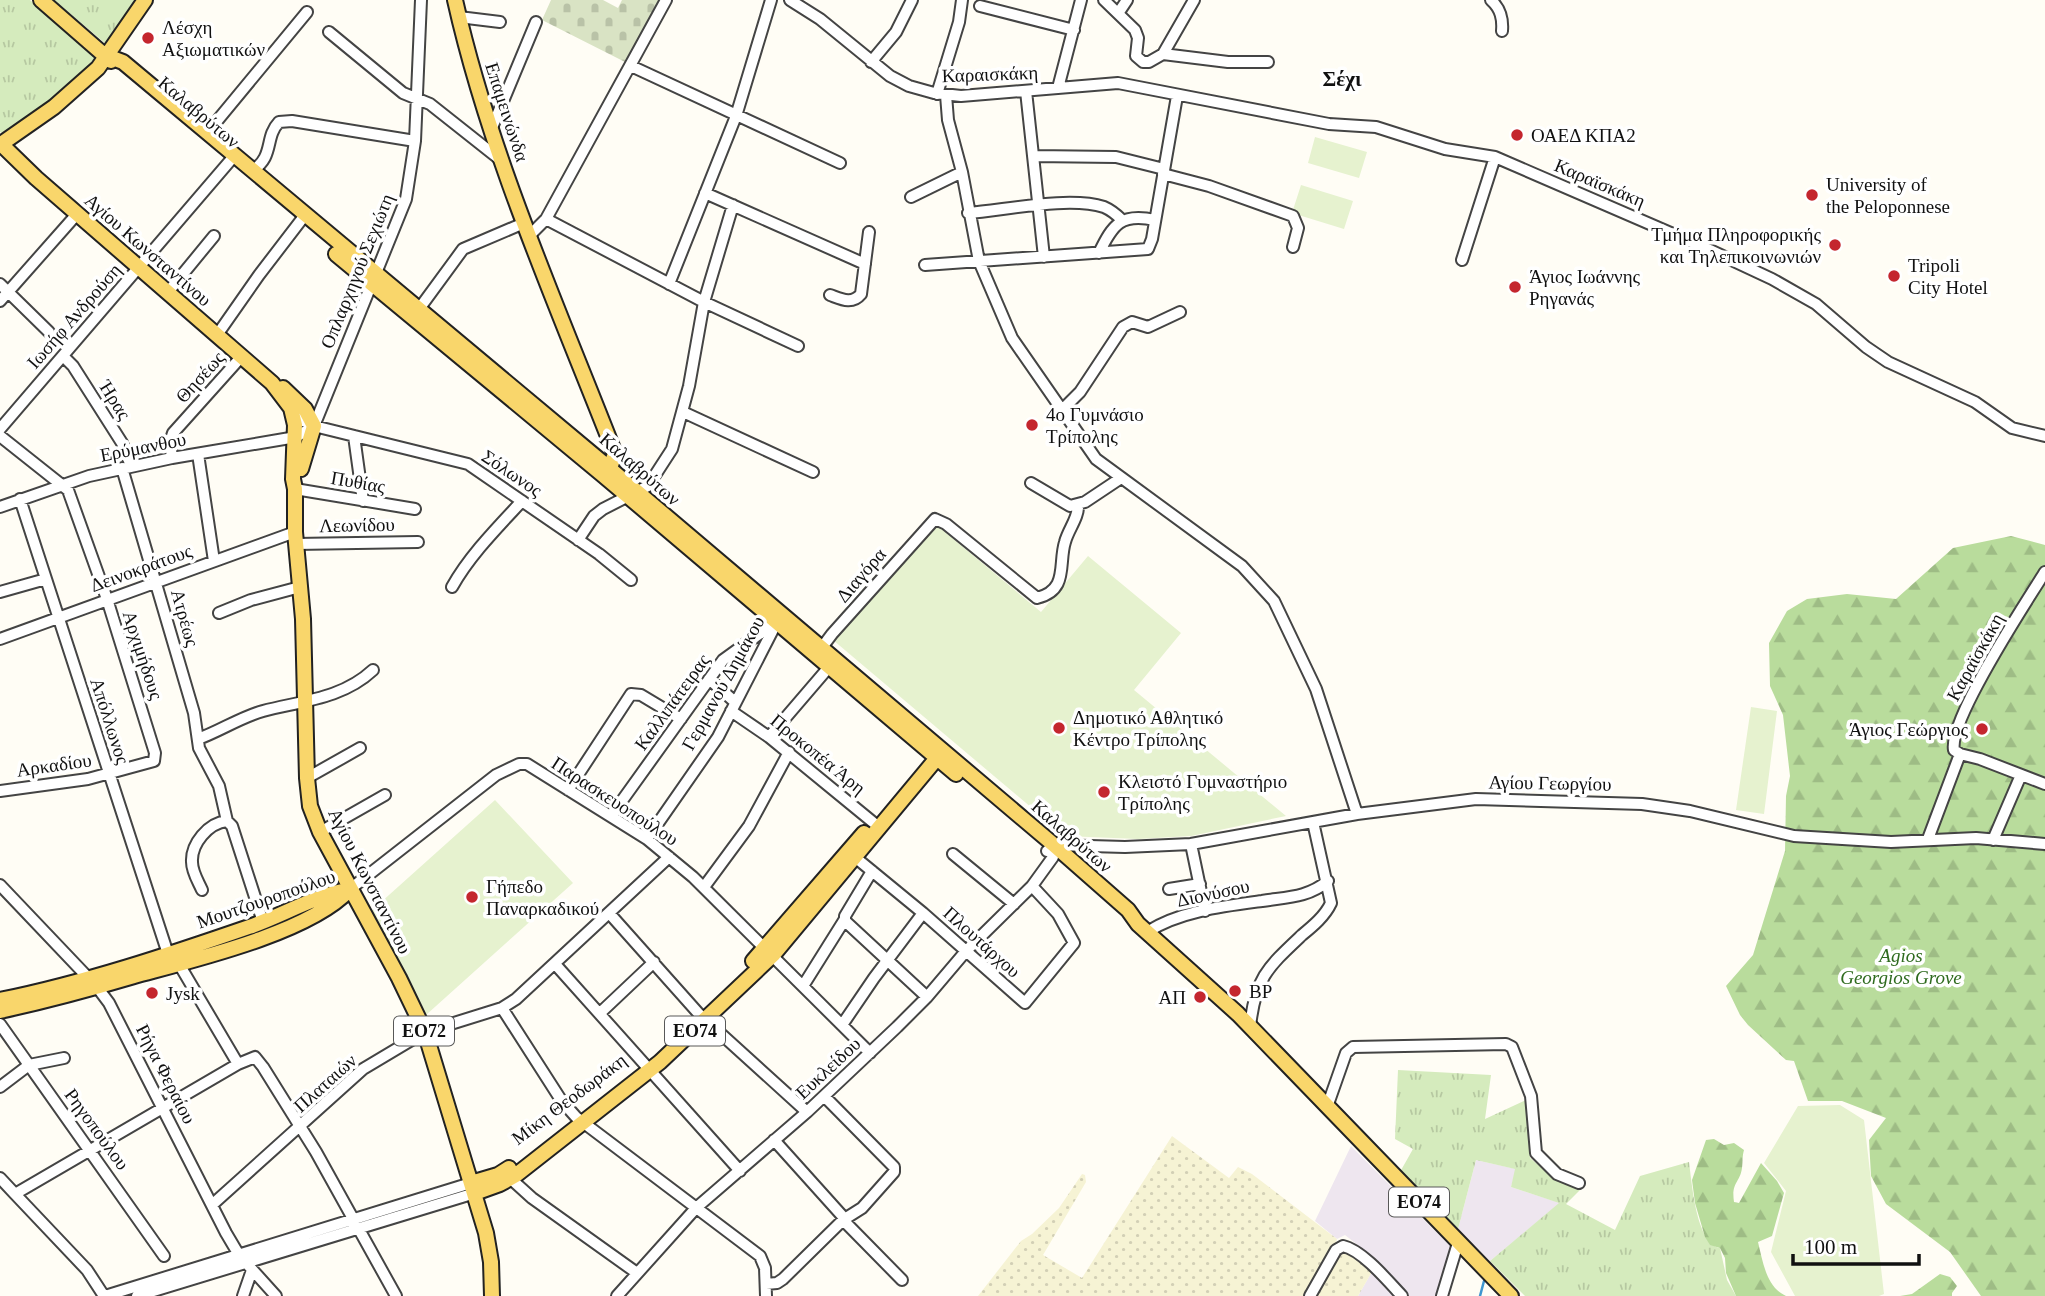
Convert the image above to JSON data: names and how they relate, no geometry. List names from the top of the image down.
{
  "streets": {
    "main road": [
      "Καλαβρύτων",
      "Επαμεινώνδα",
      "Αγίου Κωνσταντίνου",
      "Μουτζουροπούλου",
      "ΕΟ72",
      "ΕΟ74",
      "Μίκη Θεοδωράκη"
    ],
    "street": [
      "Καραισκάκη",
      "Καραϊσκάκη",
      "Οπλαρχηγού Σεχιώτη",
      "Ιωσήφ Ανδρούση",
      "Θησέως",
      "Ήρας",
      "Ερύμανθου",
      "Σόλωνος",
      "Πυθίας",
      "Λεωνίδου",
      "Δεινοκράτους",
      "Διαγόρα",
      "Ατρέως",
      "Αρχιμήδους",
      "Γερμανού Δημάκου",
      "Καλλιπάτειρας",
      "Απόλλωνος",
      "Προκοπέα Άρη",
      "Αρκαδίου",
      "Αγίου Γεωργίου",
      "Παρασκευοπούλου",
      "Διονύσου",
      "Πλουτάρχου",
      "Ευκλείδου",
      "Ρήγα Φεραίου",
      "Πλαταιών",
      "Ρηγοπούλου"
    ]
  },
  "crossings": [
    ["Καραισκάκη", "Καραϊσκάκη"],
    ["Καλαβρύτων", "Επαμεινώνδα"],
    ["Καλαβρύτων", "Οπλαρχηγού Σεχιώτη"],
    ["Καλαβρύτων", "Ιωσήφ Ανδρούση"],
    ["Καλαβρύτων", "Διαγόρα"],
    ["Καλαβρύτων", "Γερμανού Δημάκου"],
    ["Καλαβρύτων", "Καλλιπάτειρας"],
    ["Καλαβρύτων", "Αγίου Γεωργίου"],
    ["Καλαβρύτων", "Διονύσου"],
    ["Καλαβρύτων", "ΕΟ74"],
    ["Καλαβρύτων", "Ευκλείδου"],
    ["Καλαβρύτων", "Μίκη Θεοδωράκη"],
    ["Καραϊσκάκη", "Αγίου Γεωργίου"],
    ["Αγίου Κωνσταντίνου", "Οπλαρχηγού Σεχιώτη"],
    ["Αγίου Κωνσταντίνου", "Ιωσήφ Ανδρούση"],
    ["Αγίου Κωνσταντίνου", "Θησέως"],
    ["Αγίου Κωνσταντίνου", "Ερύμανθου"],
    ["Αγίου Κωνσταντίνου", "Σόλωνος"],
    ["Αγίου Κωνσταντίνου", "Πυθίας"],
    ["Αγίου Κωνσταντίνου", "Λεωνίδου"],
    ["Αγίου Κωνσταντίνου", "Δεινοκράτους"],
    ["Αγίου Κωνσταντίνου", "Παρασκευοπούλου"],
    ["Αγίου Κωνσταντίνου", "Μουτζουροπούλου"],
    ["Αγίου Κωνσταντίνου", "ΕΟ72"],
    ["Αγίου Κωνσταντίνου", "Πλαταιών"],
    ["Αγίου Κωνσταντίνου", "Μίκη Θεοδωράκη"],
    ["Οπλαρχηγού Σεχιώτη", "Σόλωνος"],
    ["Ιωσήφ Ανδρούση", "Ήρας"],
    ["Θησέως", "Ερύμανθου"],
    ["Ήρας", "Ερύμανθου"],
    ["Ήρας", "Ατρέως"],
    ["Ερύμανθου", "Ατρέως"],
    ["Ερύμανθου", "Αρχιμήδους"],
    ["Ερύμανθου", "Απόλλωνος"],
    ["Λεωνίδου", "Δεινοκράτους"],
    ["Δεινοκράτους", "Ατρέως"],
    ["Δεινοκράτους", "Αρχιμήδους"],
    ["Δεινοκράτους", "Απόλλωνος"],
    ["Ατρέως", "Μουτζουροπούλου"],
    ["Αρχιμήδους", "Αρκαδίου"],
    ["Γερμανού Δημάκου", "Καλλιπάτειρας"],
    ["Γερμανού Δημάκου", "Προκοπέα Άρη"],
    ["Γερμανού Δημάκου", "Παρασκευοπούλου"],
    ["Καλλιπάτειρας", "Προκοπέα Άρη"],
    ["Καλλιπάτειρας", "Παρασκευοπούλου"],
    ["Απόλλωνος", "Αρκαδίου"],
    ["Απόλλωνος", "Μουτζουροπούλου"],
    ["Προκοπέα Άρη", "Μίκη Θεοδωράκη"],
    ["Αγίου Γεωργίου", "Ευκλείδου"],
    ["Παρασκευοπούλου", "Μουτζουροπούλου"],
    ["Παρασκευοπούλου", "Ευκλείδου"],
    ["Παρασκευοπούλου", "Πλαταιών"],
    ["Παρασκευοπούλου", "Μίκη Θεοδωράκη"],
    ["Μουτζουροπούλου", "Ρήγα Φεραίου"],
    ["Πλουτάρχου", "Ευκλείδου"],
    ["Πλουτάρχου", "Μίκη Θεοδωράκη"],
    ["ΕΟ72", "Μίκη Θεοδωράκη"],
    ["Ρήγα Φεραίου", "Πλαταιών"],
    ["Ρήγα Φεραίου", "Μίκη Θεοδωράκη"]
  ],
  "districts": ["Σέχι"],
  "parks": ["Agios Georgios Grove"],
  "places": [
    "Λέσχη Αξιωματικών",
    "ΟΑΕΔ ΚΠΑ2",
    "University of the Peloponnese",
    "Τμήμα Πληροφορικής και Τηλεπικοινωνιών",
    "Tripoli City Hotel",
    "Άγιος Ιωάννης Ρηγανάς",
    "4ο Γυμνάσιο Τρίπολης",
    "Δημοτικό Αθλητικό Κέντρο Τρίπολης",
    "Άγιος Γεώργιος",
    "Κλειστό Γυμναστήριο Τρίπολης",
    "Γήπεδο Παναρκαδικού",
    "BP",
    "Jysk",
    "ΑΠ"
  ],
  "scale_bar": "100 m"
}
